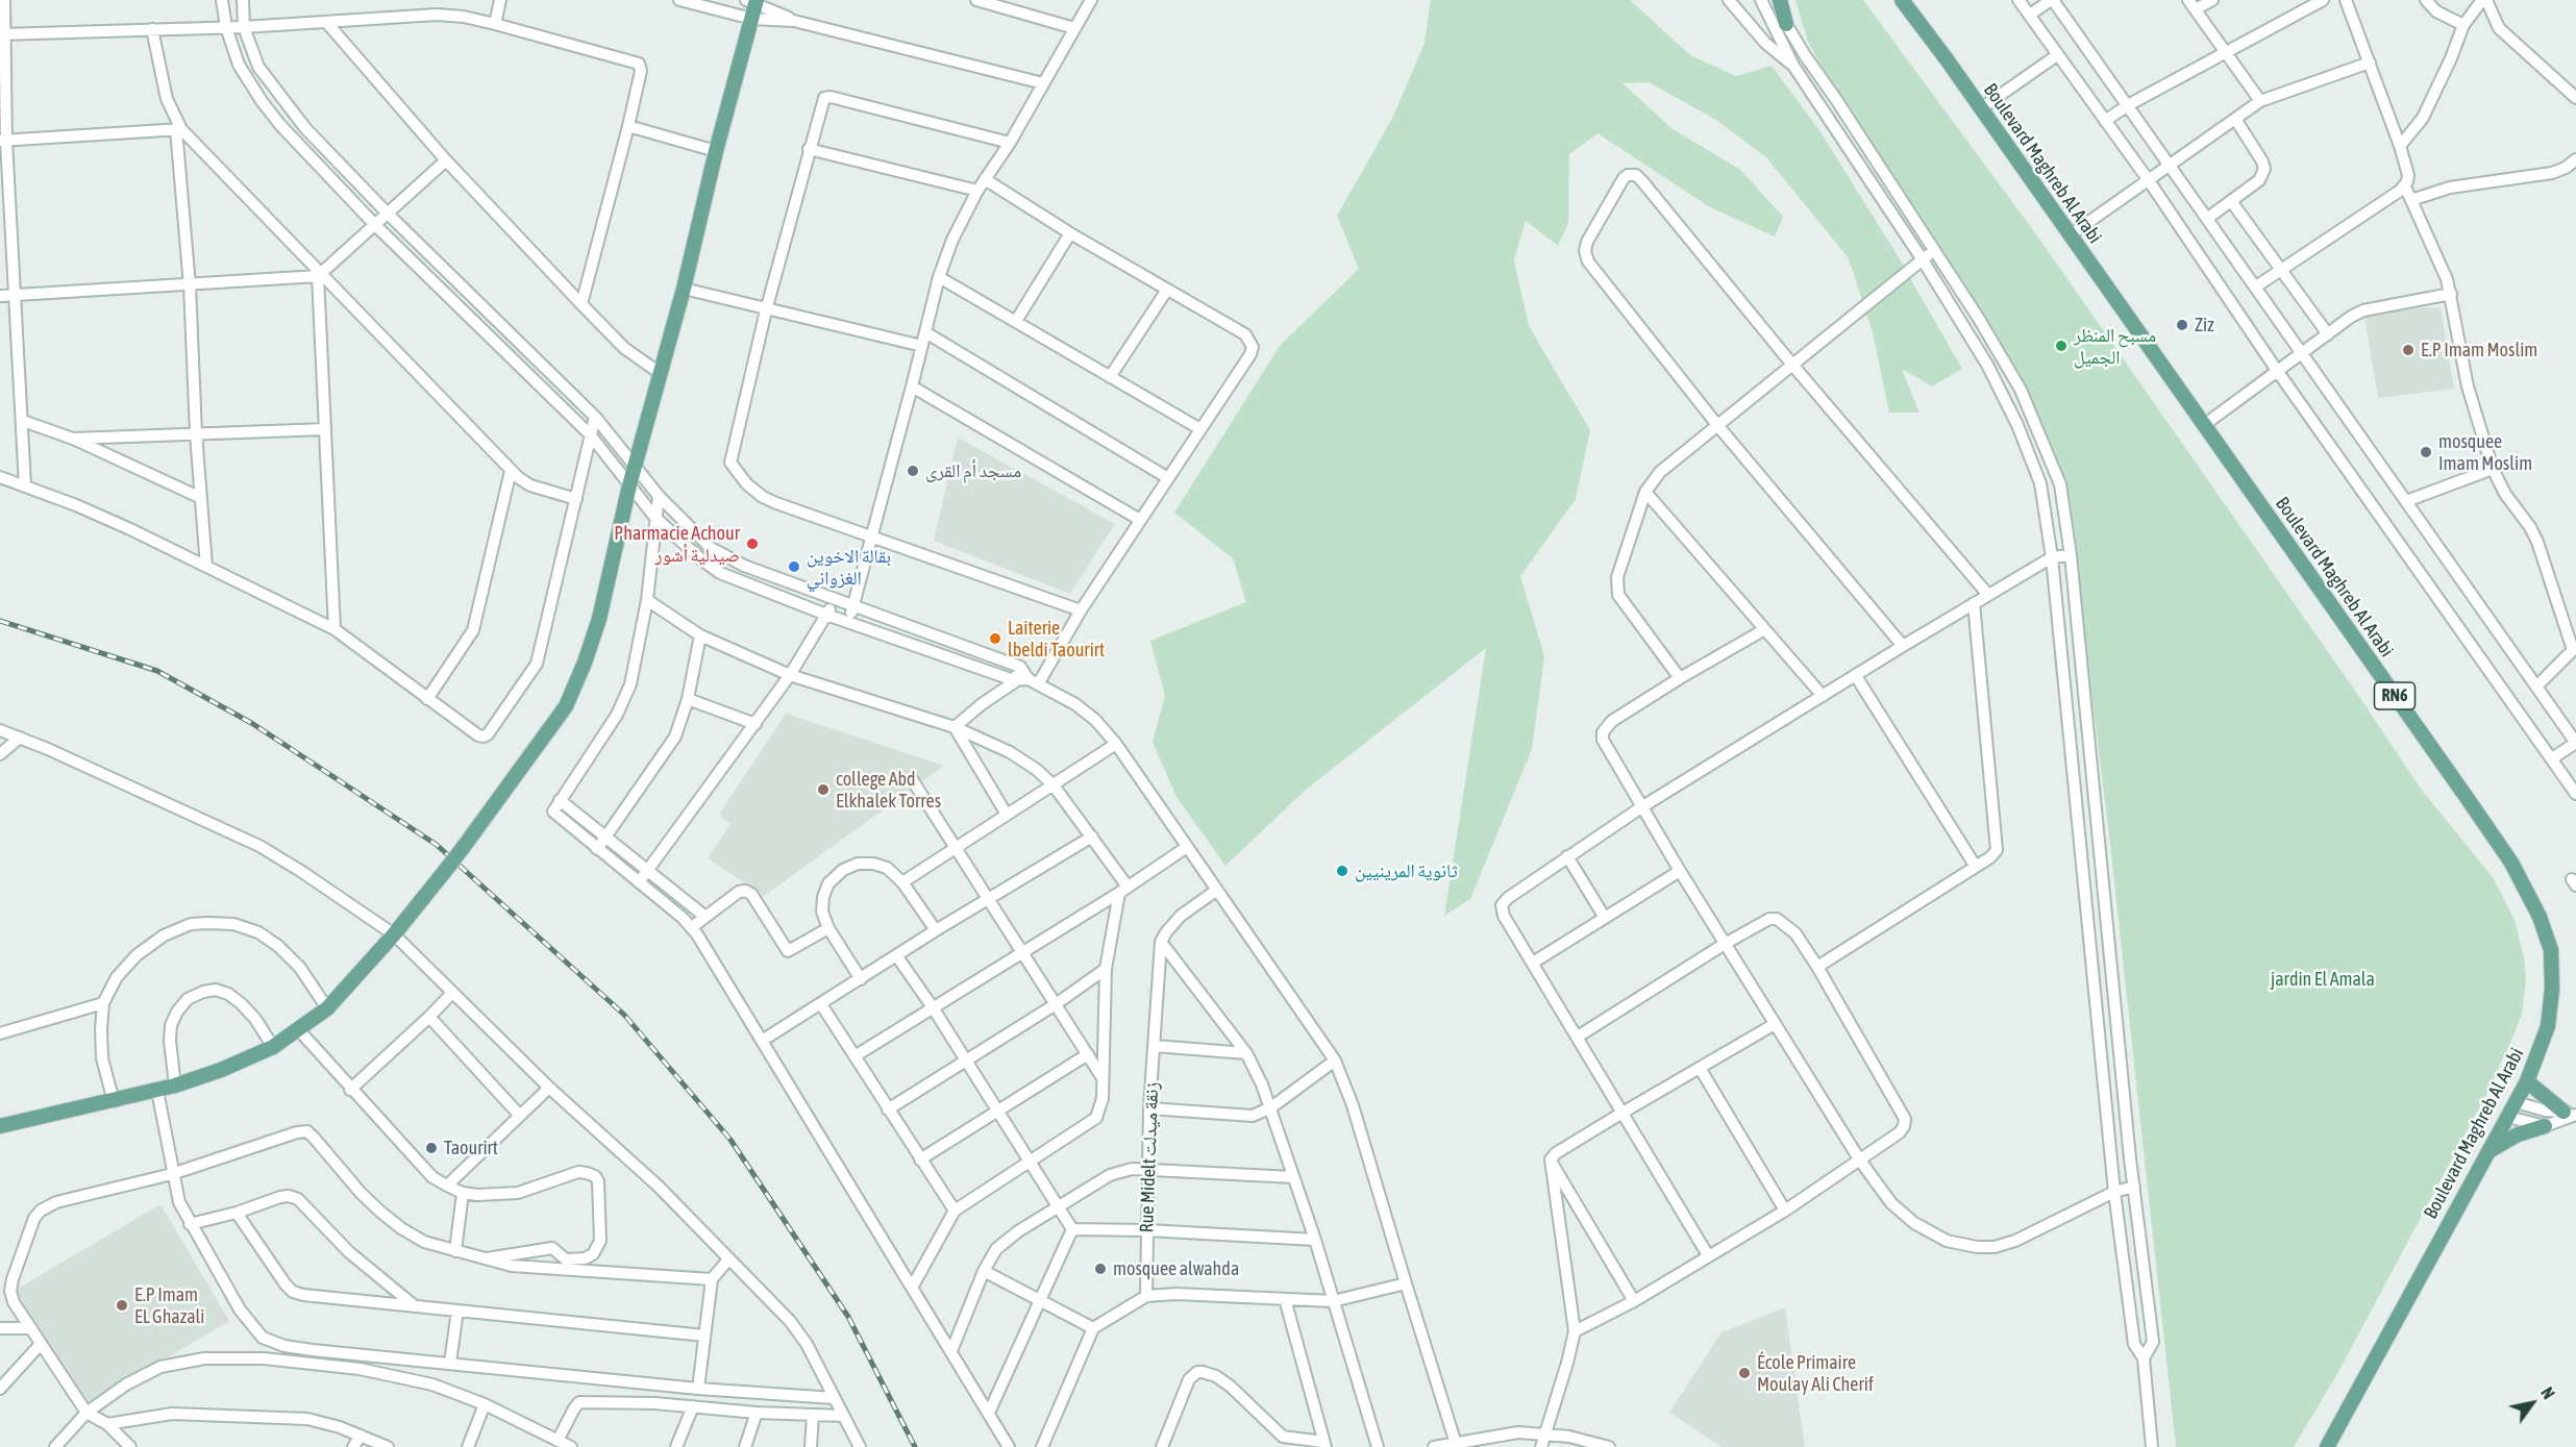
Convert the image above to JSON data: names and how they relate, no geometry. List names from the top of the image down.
{
  "streets": {
    "main road": ["Boulevard Maghreb Al Arabi", "RN6"],
    "street": ["Rue Midelt زنقة ميدلت"]
  },
  "parks": ["jardin El Amala"],
  "places": [
    "Ziz",
    "مسبح المنظر الجميل",
    "E.P Imam Moslim",
    "mosquee Imam Moslim",
    "مسجد أم القرى",
    "Pharmacie Achour صيدلية أشور",
    "بقالة الاخوين الغزواني",
    "Laiterie lbeldi Taourirt",
    "college Abd Elkhalek Torres",
    "ثانوية المرينيين",
    "Taourirt",
    "mosquee alwahda",
    "E.P Imam EL Ghazali",
    "École Primaire Moulay Ali Cherif"
  ],
  "north": "top right"
}
